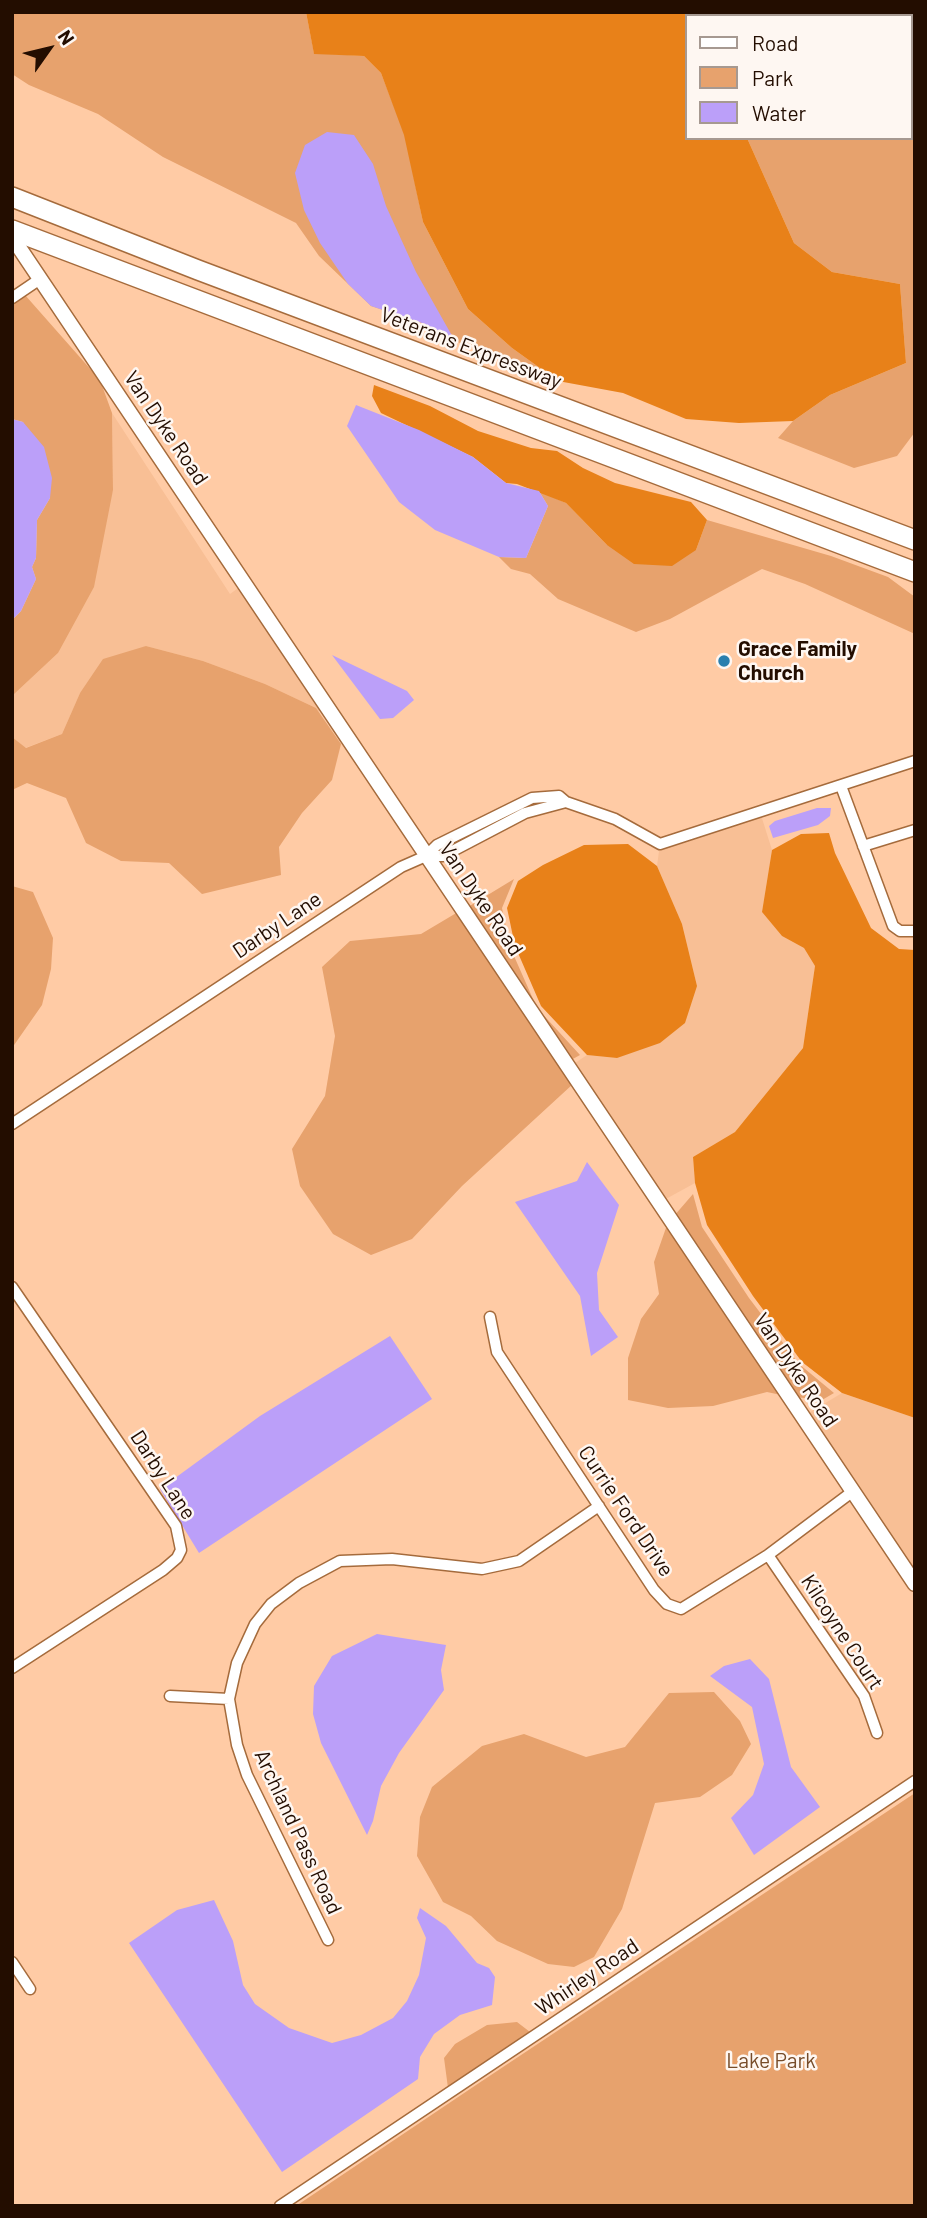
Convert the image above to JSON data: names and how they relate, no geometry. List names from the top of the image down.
{
  "streets": {
    "highway": ["Veterans Expressway"],
    "main road": ["Van Dyke Road"],
    "street": [
      "Darby Lane",
      "Currie Ford Drive",
      "Kilcoyne Court",
      "Archland Pass Road",
      "Whirley Road"
    ]
  },
  "crossings": [
    ["Van Dyke Road", "Darby Lane"],
    ["Van Dyke Road", "Currie Ford Drive"],
    ["Currie Ford Drive", "Kilcoyne Court"],
    ["Currie Ford Drive", "Archland Pass Road"]
  ],
  "parks": ["Lake Park"],
  "places": ["Grace Family Church"],
  "legend": ["Road", "Park", "Water"],
  "north": "top right"
}
